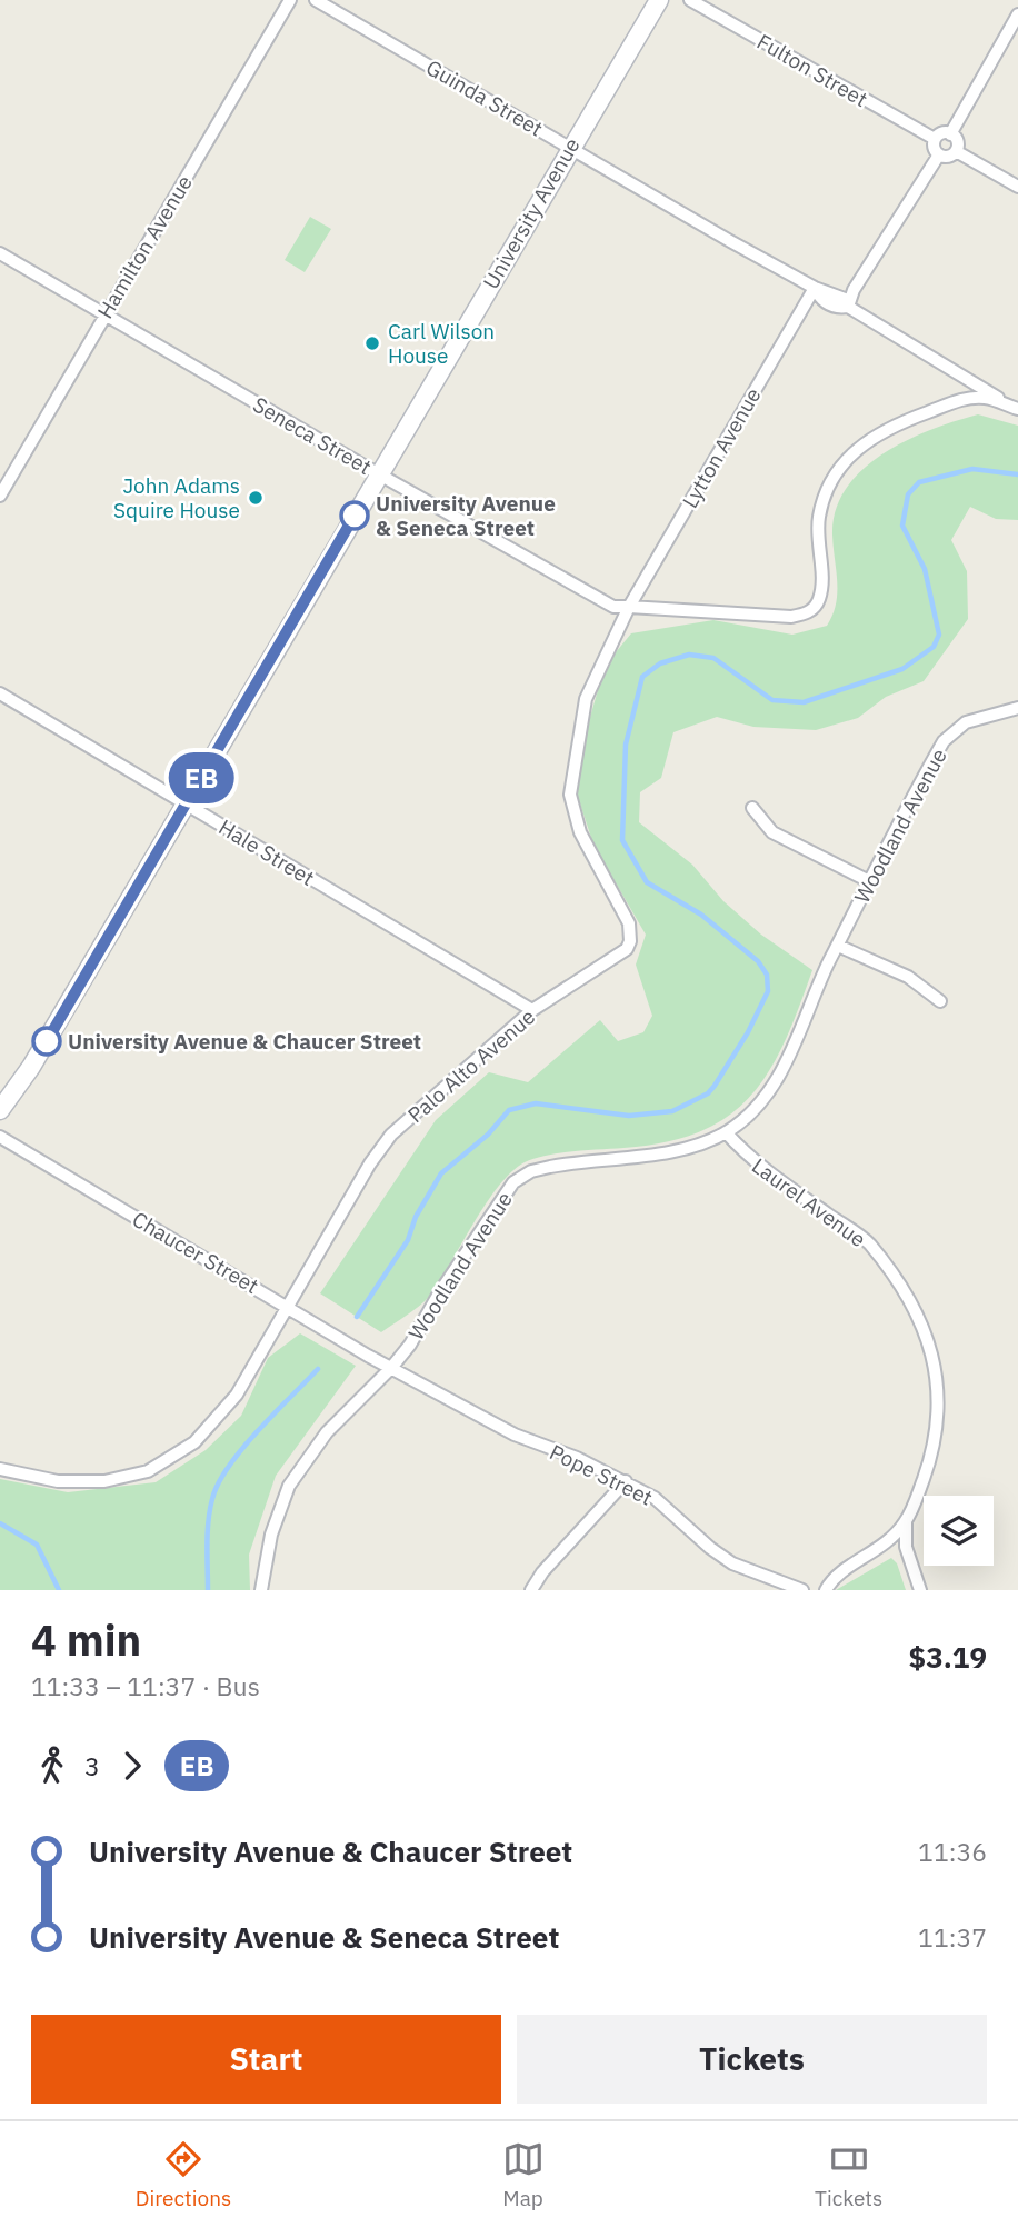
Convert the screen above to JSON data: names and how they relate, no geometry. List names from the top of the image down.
{
  "streets": {
    "main road": ["University Avenue"],
    "street": [
      "Fulton Street",
      "Guinda Street",
      "Hamilton Avenue",
      "Seneca Street",
      "Lytton Avenue",
      "Woodland Avenue",
      "Hale Street",
      "Palo Alto Avenue",
      "Laurel Avenue",
      "Chaucer Street",
      "Pope Street"
    ]
  },
  "crossings": [
    ["Guinda Street", "University Avenue"],
    ["Guinda Street", "Lytton Avenue"],
    ["University Avenue", "Seneca Street"],
    ["University Avenue", "Hale Street"],
    ["Hamilton Avenue", "Seneca Street"],
    ["Seneca Street", "Lytton Avenue"],
    ["Seneca Street", "Palo Alto Avenue"],
    ["Lytton Avenue", "Palo Alto Avenue"],
    ["Woodland Avenue", "Laurel Avenue"],
    ["Woodland Avenue", "Chaucer Street"],
    ["Woodland Avenue", "Pope Street"],
    ["Hale Street", "Palo Alto Avenue"],
    ["Palo Alto Avenue", "Chaucer Street"],
    ["Chaucer Street", "Pope Street"]
  ],
  "places": [
    "Carl Wilson House",
    "John Adams Squire House",
    "University Avenue & Seneca Street",
    "University Avenue & Chaucer Street"
  ],
  "lines": ["bus line EB"],
  "page": {
    "on_map": "EB",
    "heading": ["4 min", "11:33 – 11:37 · Bus", "$3.19"],
    "legs": ["3", "EB"],
    "list": [
      {
        "name": "University Avenue & Chaucer Street",
        "value": "11:36"
      },
      {
        "name": "University Avenue & Seneca Street",
        "value": "11:37"
      }
    ],
    "buttons": ["Start", "Tickets"],
    "tabs": ["Directions", "Map", "Tickets"]
  }
}
